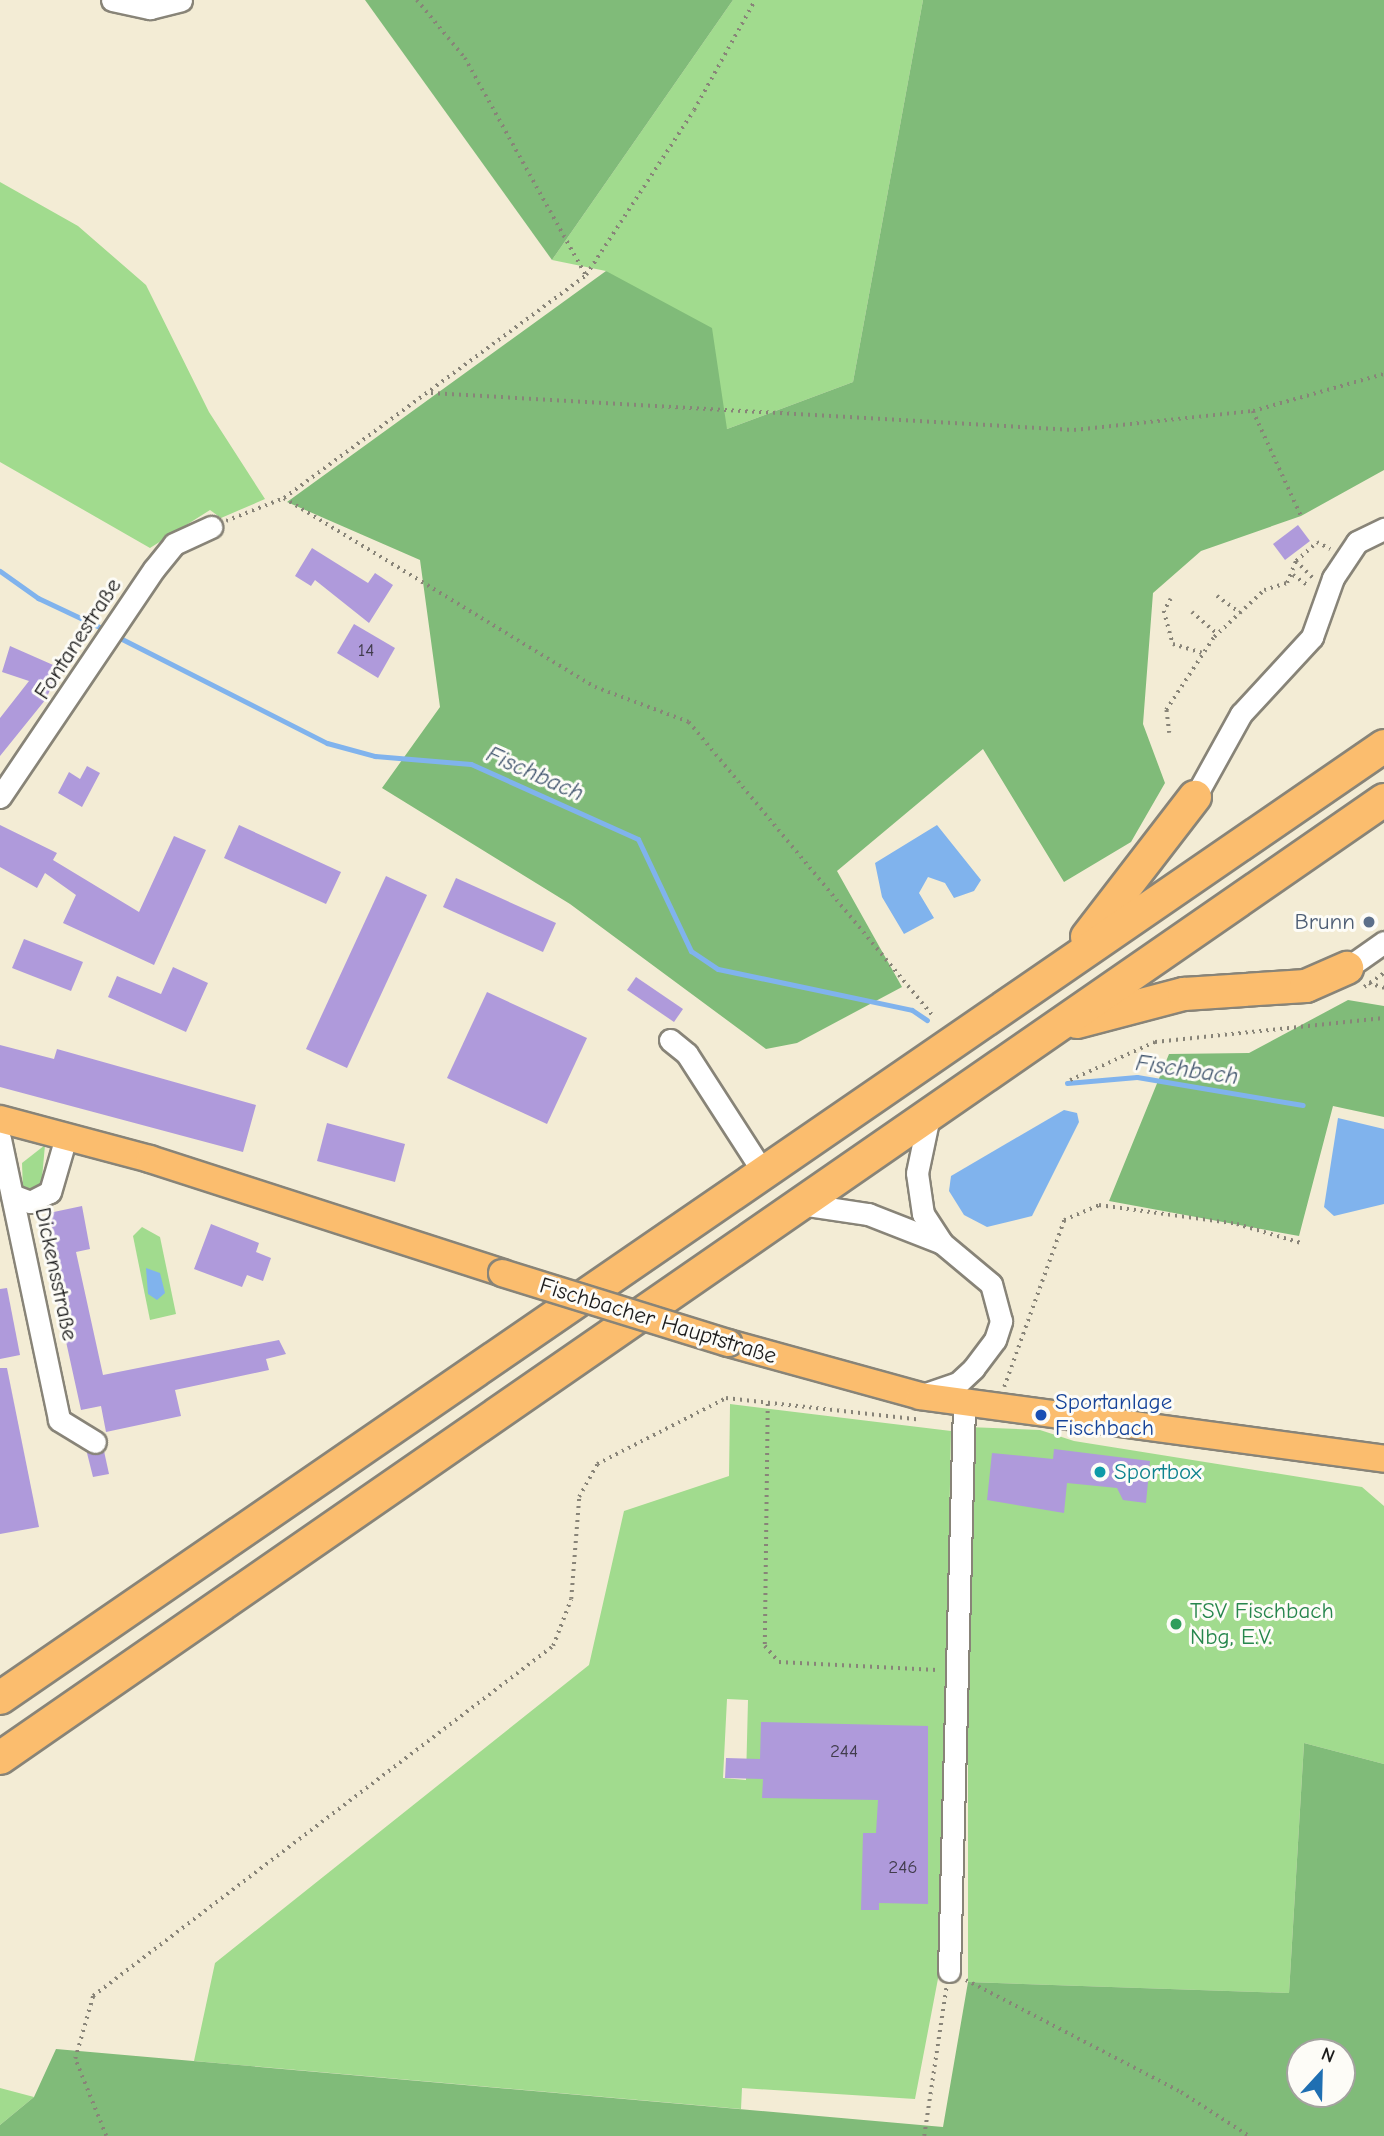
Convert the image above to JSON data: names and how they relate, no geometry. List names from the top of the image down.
{
  "streets": {
    "main road": ["Fischbacher Hauptstraße"],
    "street": ["Fontanestraße", "Dickensstraße"]
  },
  "water": ["Fischbach"],
  "places": [
    "Brunn",
    "Sportanlage Fischbach",
    "Sportbox",
    "TSV Fischbach Nbg, E.V."
  ],
  "house_numbers": ["14", "244", "246"],
  "north": "top"
}
